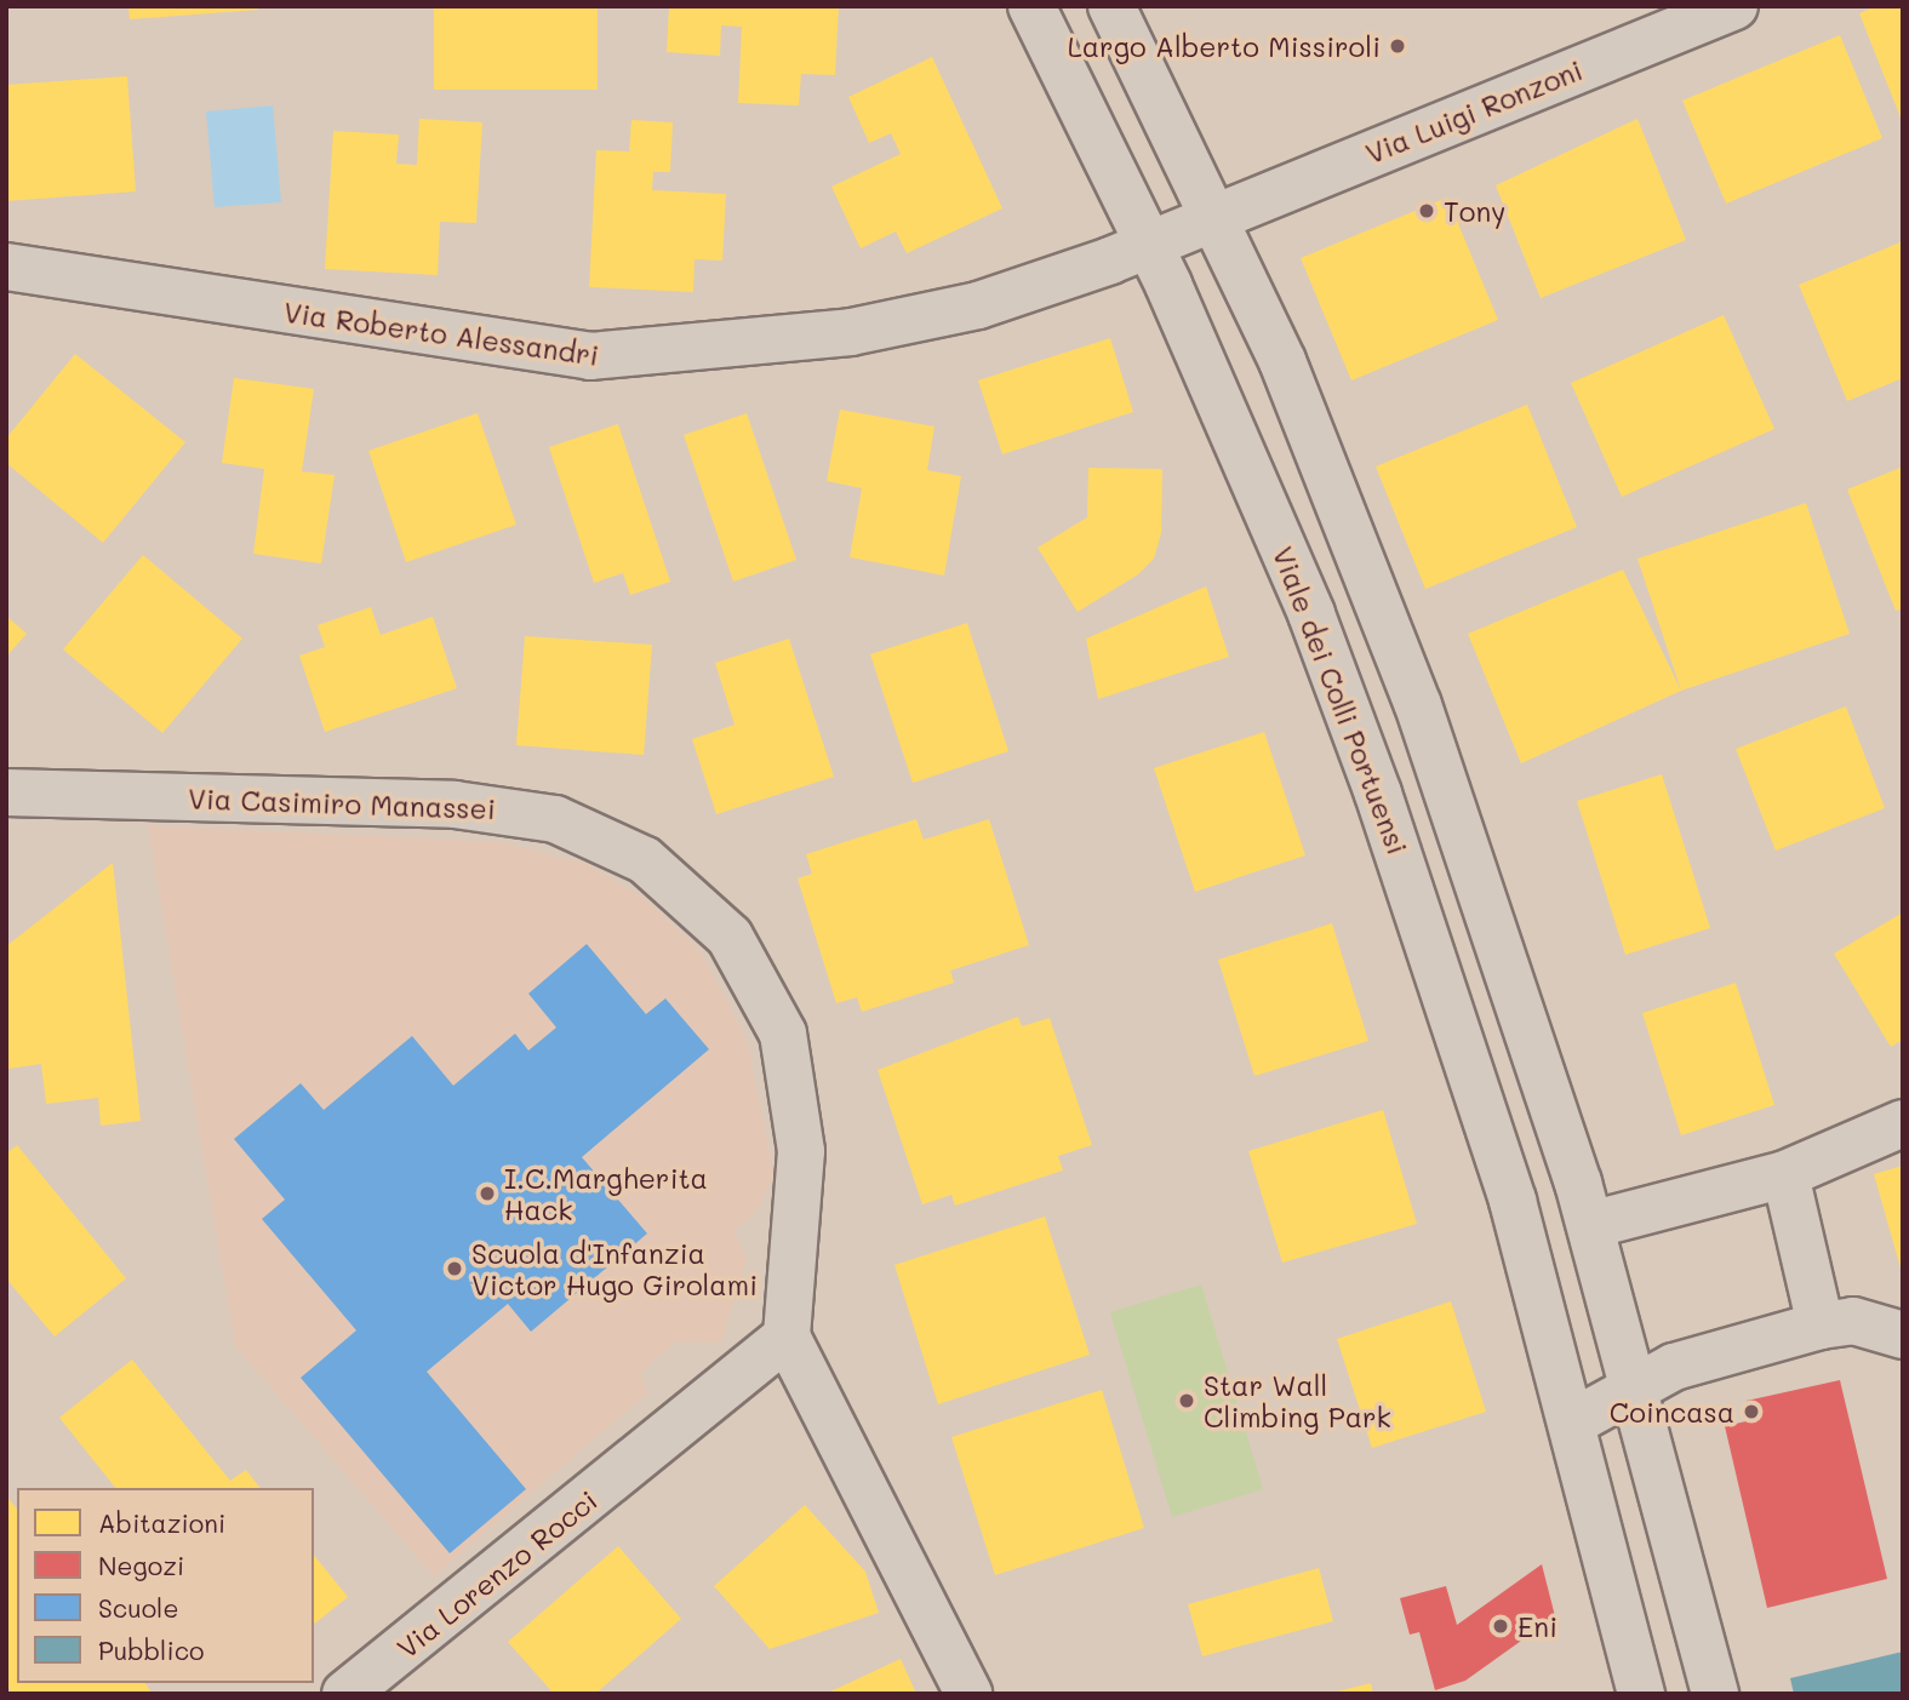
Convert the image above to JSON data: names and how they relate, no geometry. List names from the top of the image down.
{
  "streets": {
    "street": [
      "Via Luigi Ronzoni",
      "Via Roberto Alessandri",
      "Viale dei Colli Portuensi",
      "Via Casimiro Manassei",
      "Via Lorenzo Rocci"
    ]
  },
  "crossings": [
    ["Via Luigi Ronzoni", "Via Roberto Alessandri"],
    ["Via Roberto Alessandri", "Viale dei Colli Portuensi"],
    ["Via Casimiro Manassei", "Via Lorenzo Rocci"]
  ],
  "places": [
    "Largo Alberto Missiroli",
    "Tony",
    "I.C.Margherita Hack",
    "Scuola d'Infanzia Victor Hugo Girolami",
    "Star Wall Climbing Park",
    "Coincasa",
    "Eni"
  ],
  "legend": [
    "Abitazioni",
    "Negozi",
    "Scuole",
    "Pubblico"
  ]
}
